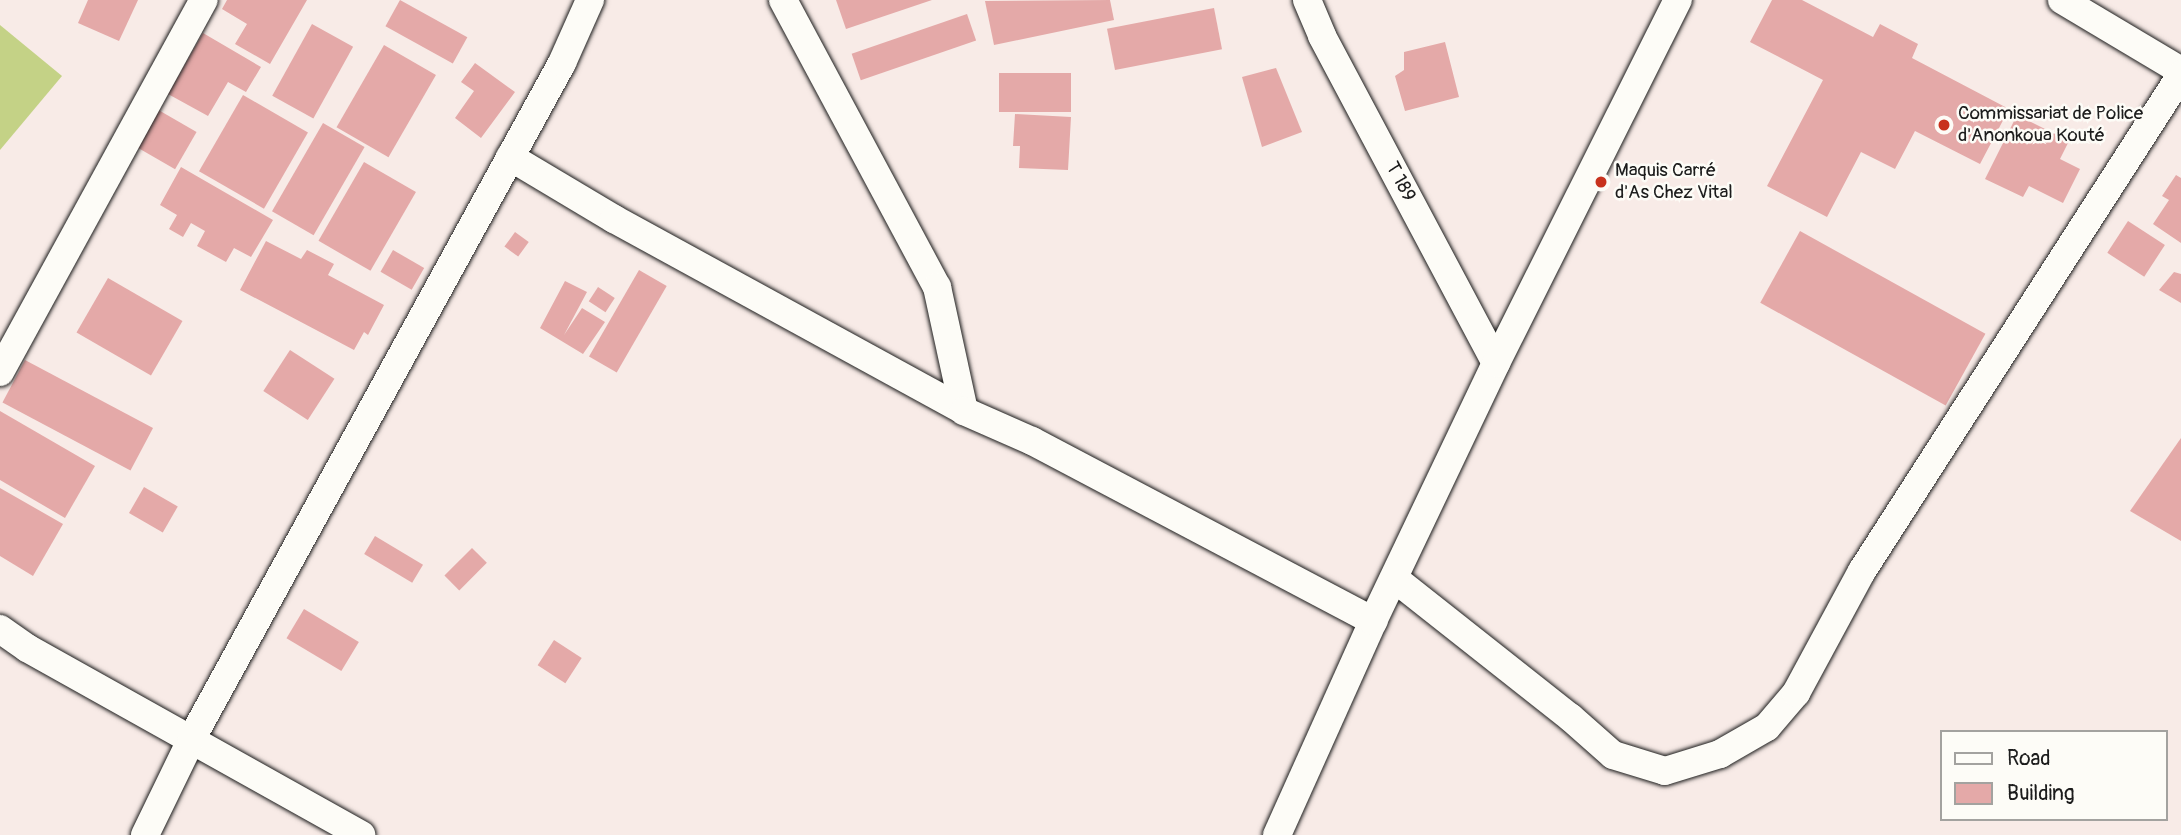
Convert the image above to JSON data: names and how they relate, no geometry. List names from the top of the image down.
{
  "streets": {
    "street": ["T 189"]
  },
  "places": ["Commissariat de Police d'Anonkoua Kouté", "Maquis Carré d'As Chez Vital"],
  "legend": ["Road", "Building"]
}
